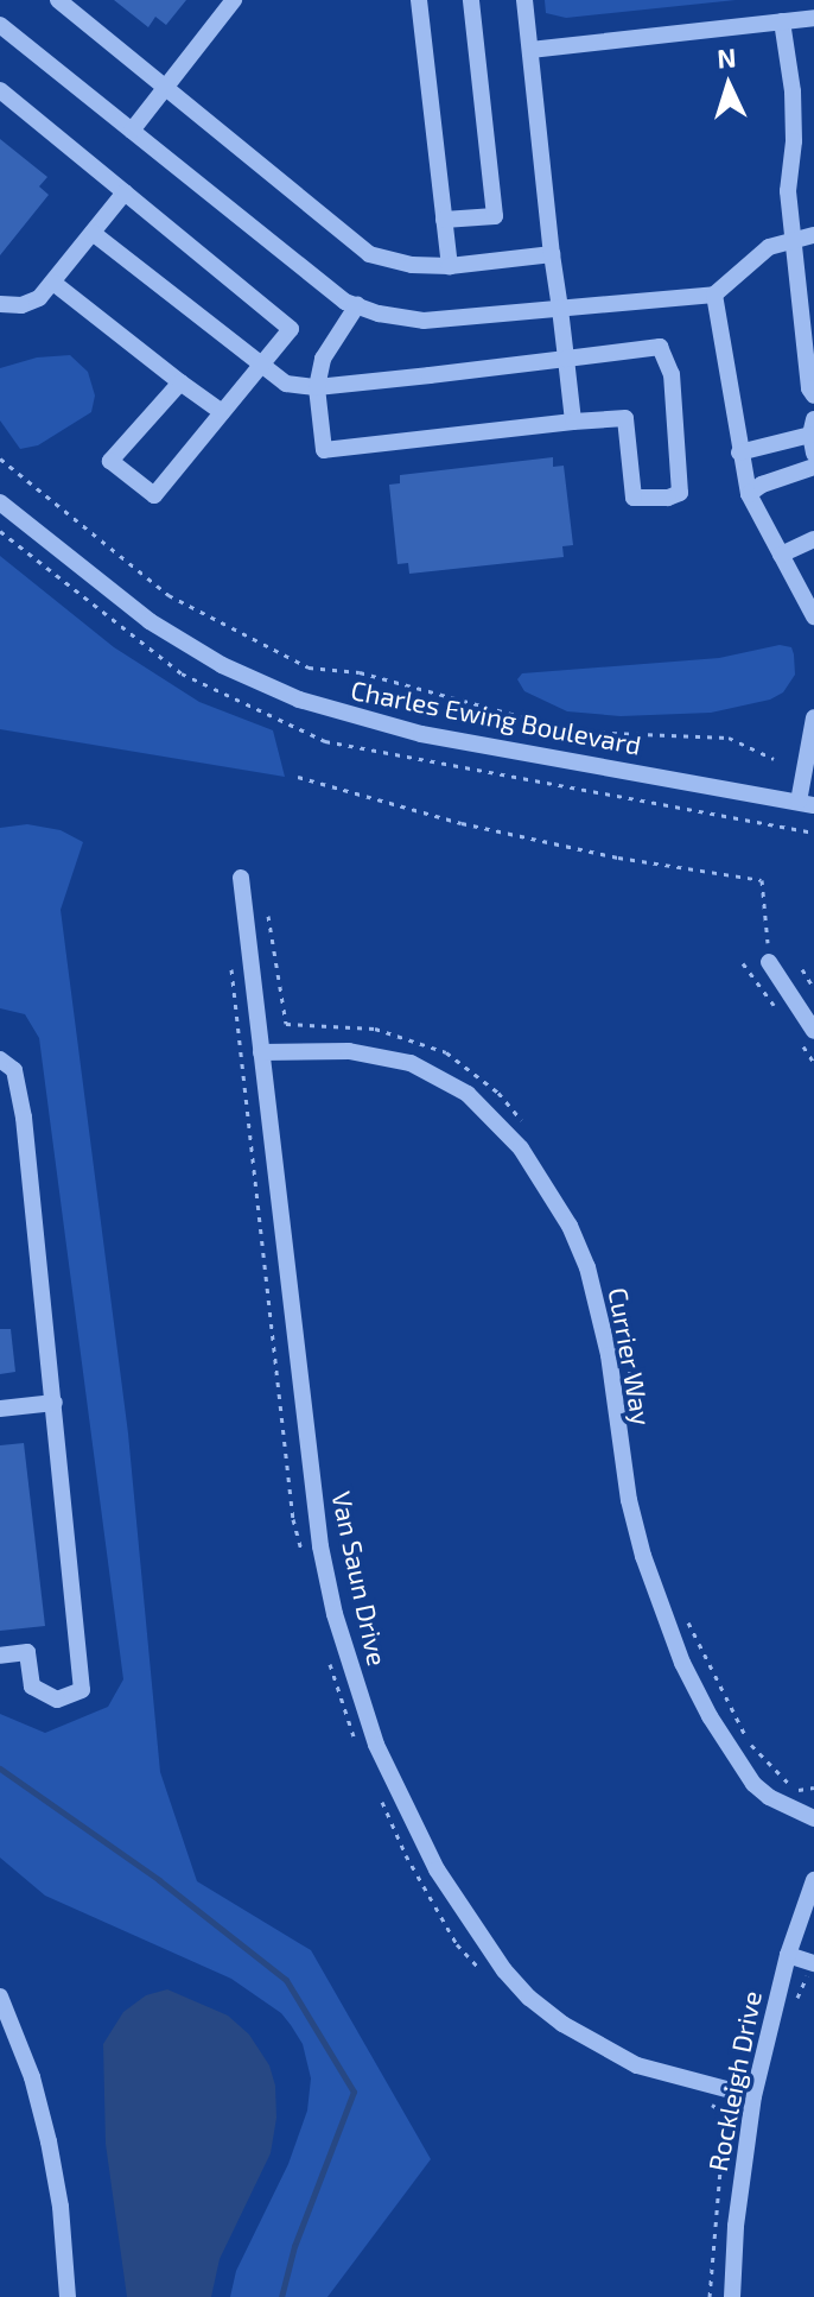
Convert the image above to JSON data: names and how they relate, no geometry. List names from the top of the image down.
{
  "streets": {
    "street": [
      "Charles Ewing Boulevard",
      "Currier Way",
      "Van Saun Drive",
      "Rockleigh Drive"
    ]
  },
  "crossings": [
    ["Currier Way", "Van Saun Drive"],
    ["Van Saun Drive", "Rockleigh Drive"]
  ],
  "north": "top"
}
